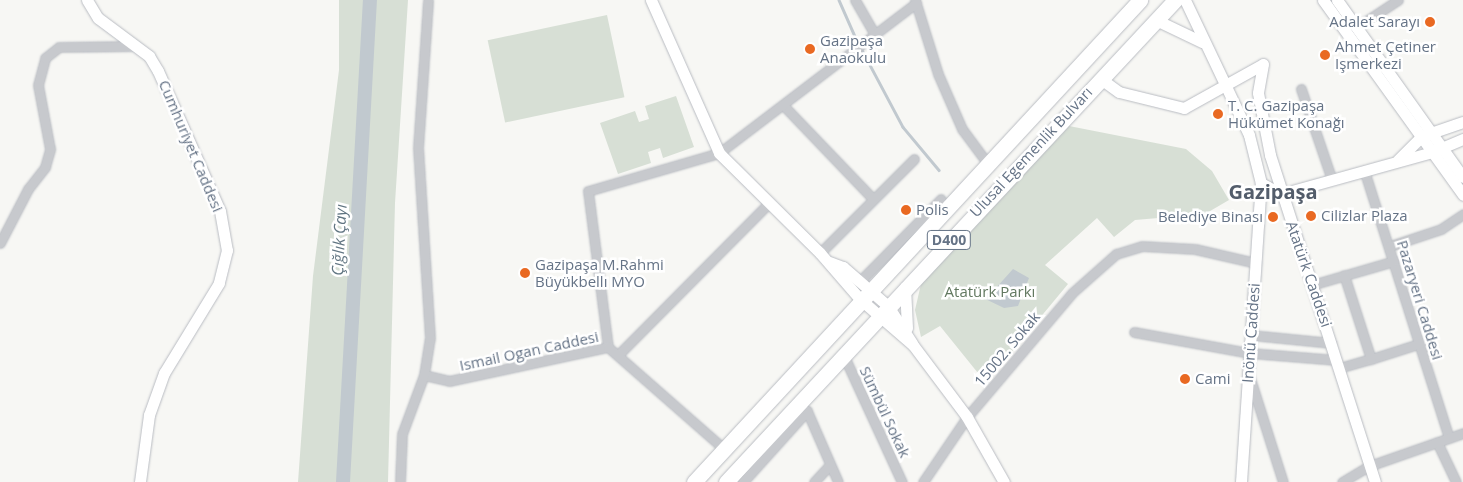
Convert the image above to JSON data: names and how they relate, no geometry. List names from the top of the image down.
{
  "streets": {
    "highway": ["Ulusal Egemenlik Bulvarı", "D400"],
    "street": [
      "Cumhuriyet Caddesi",
      "Atatürk Caddesi",
      "Pazaryeri Caddesi",
      "Inönü Caddesi",
      "15002. Sokak",
      "Ismail Ogan Caddesi",
      "Sümbül Sokak"
    ]
  },
  "crossings": [
    ["Ulusal Egemenlik Bulvarı", "Ismail Ogan Caddesi"],
    ["Ulusal Egemenlik Bulvarı", "Sümbül Sokak"],
    ["Atatürk Caddesi", "Inönü Caddesi"],
    ["Inönü Caddesi", "15002. Sokak"]
  ],
  "districts": ["Gazipaşa"],
  "water": ["Çığlık Çayı"],
  "parks": ["Atatürk Parkı"],
  "places": [
    "Adalet Sarayı",
    "Gazipaşa Anaokulu",
    "Ahmet Çetiner Işmerkezi",
    "T. C. Gazipaşa Hükümet Konağı",
    "Polis",
    "Cilizlar Plaza",
    "Belediye Binası",
    "Gazipaşa M.Rahmi Büyükbellı MYO",
    "Cami"
  ]
}
